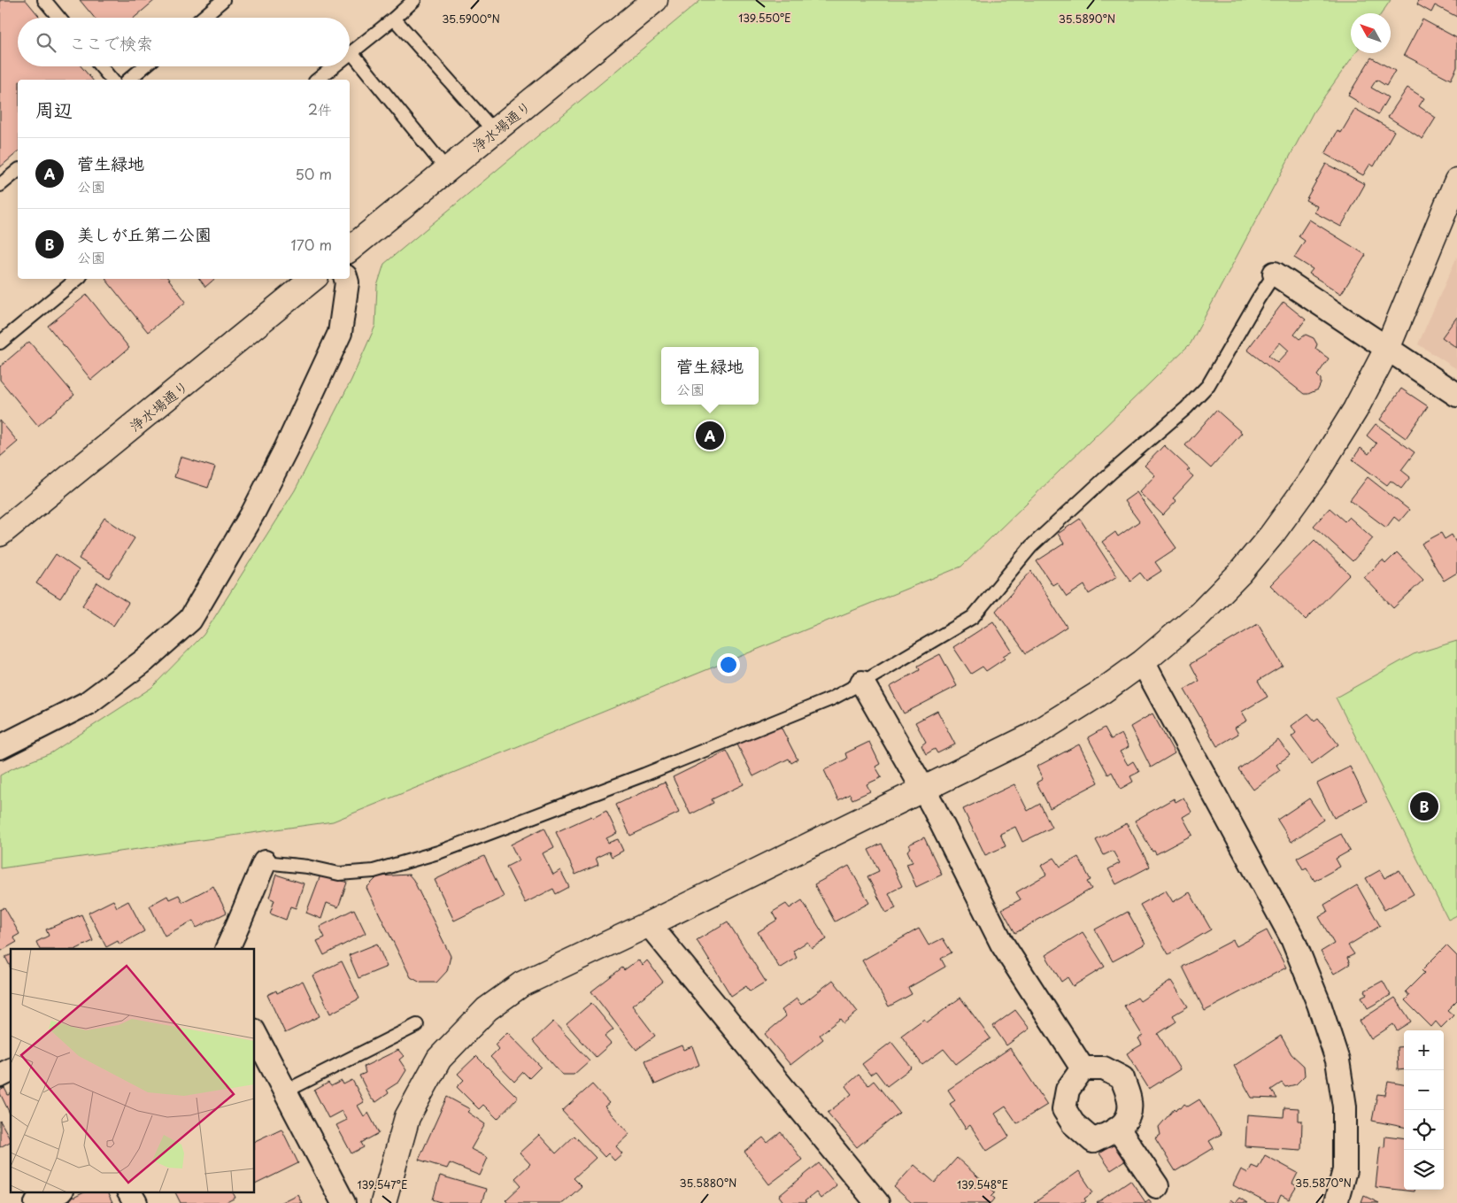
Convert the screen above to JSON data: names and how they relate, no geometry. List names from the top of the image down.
{
  "streets": {
    "street": ["浄水場通り"]
  },
  "north": "top left",
  "page": {
    "search": "ここで検索",
    "heading": ["周辺", "2件"],
    "list": [
      {
        "mark": "A",
        "name": "菅生緑地",
        "note": "公園",
        "value": "50 m"
      },
      {
        "mark": "B",
        "name": "美しが丘第二公園",
        "note": "公園",
        "value": "170 m"
      }
    ],
    "popup": ["菅生緑地", "公園"],
    "pins": ["A", "B"],
    "map_buttons": ["+", "−"]
  },
  "coordinates": [
    "139.550°E",
    "35.5900°N",
    "35.5890°N",
    "35.5880°N",
    "35.5870°N",
    "139.547°E",
    "139.548°E"
  ]
}
